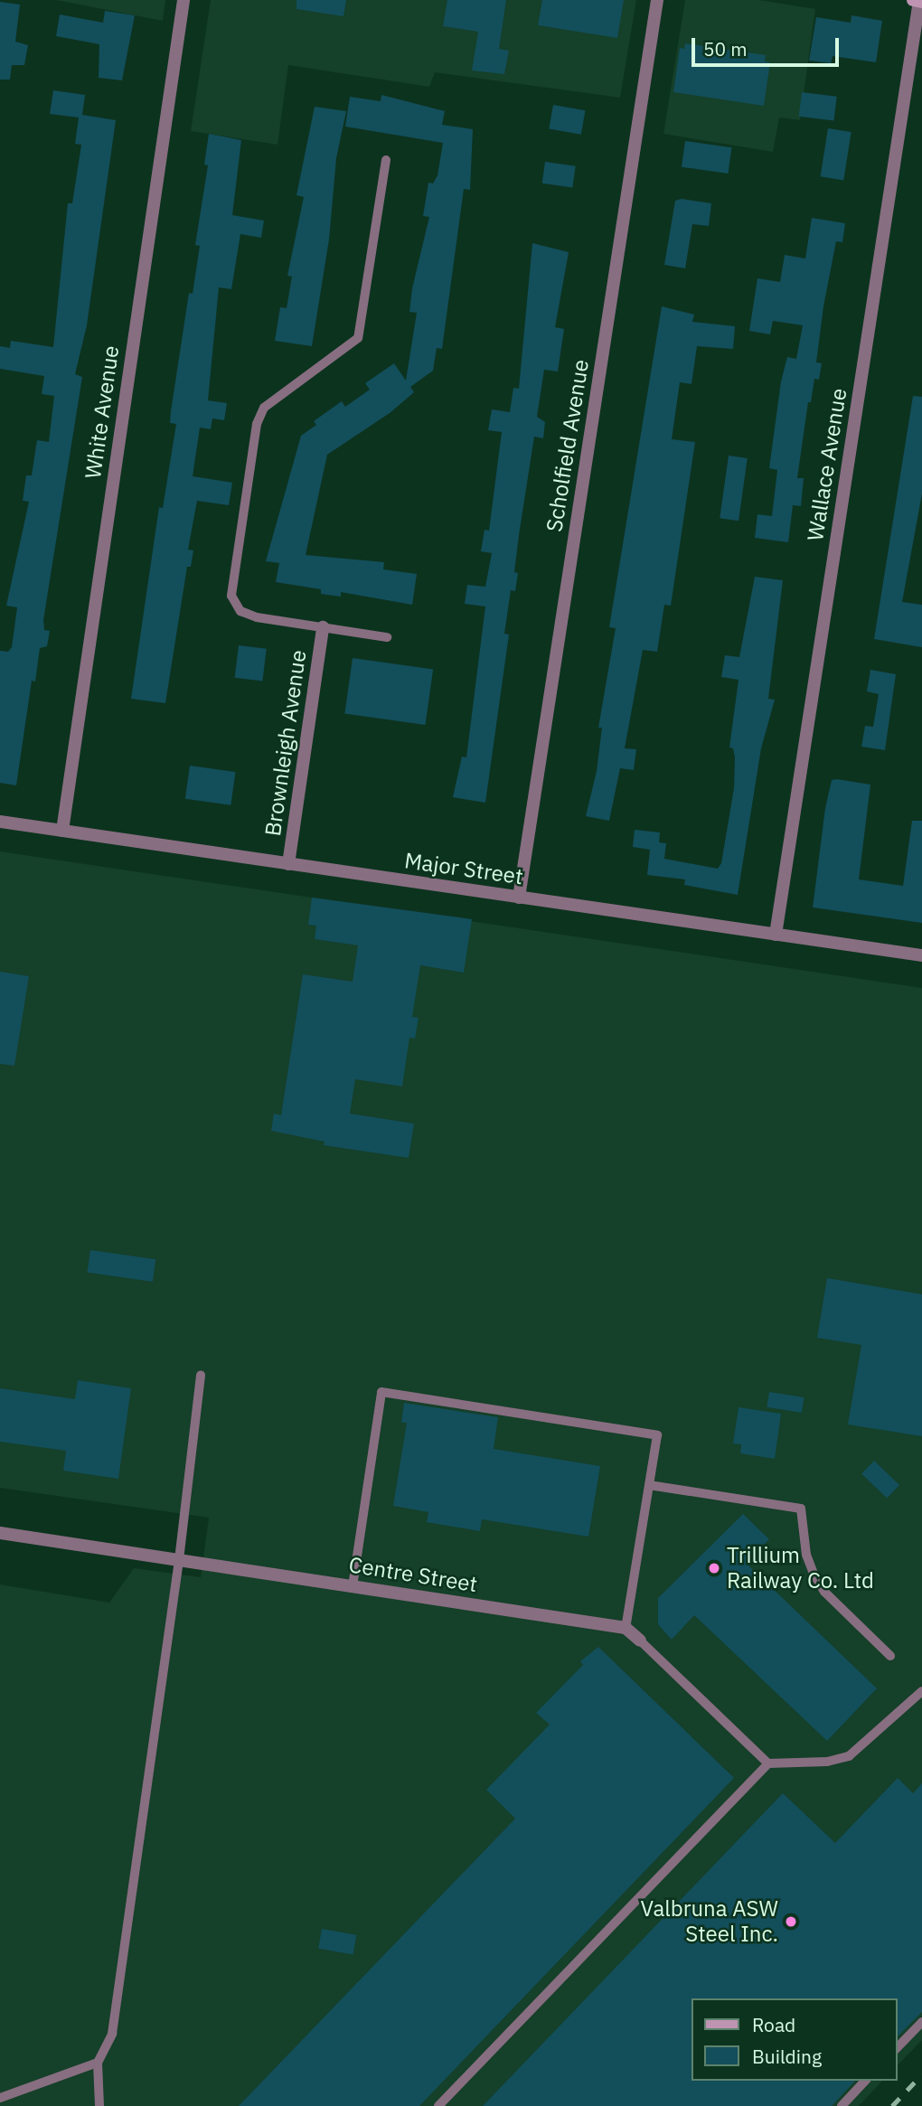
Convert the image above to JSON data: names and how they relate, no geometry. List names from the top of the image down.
{
  "streets": {
    "street": [
      "White Avenue",
      "Scholfield Avenue",
      "Wallace Avenue",
      "Brownleigh Avenue",
      "Major Street",
      "Centre Street"
    ]
  },
  "crossings": [
    ["White Avenue", "Major Street"],
    ["Scholfield Avenue", "Major Street"],
    ["Wallace Avenue", "Major Street"],
    ["Brownleigh Avenue", "Major Street"]
  ],
  "places": ["Trillium Railway Co. Ltd", "Valbruna ASW Steel Inc."],
  "legend": ["Road", "Building"],
  "scale_bar": "50 m"
}
